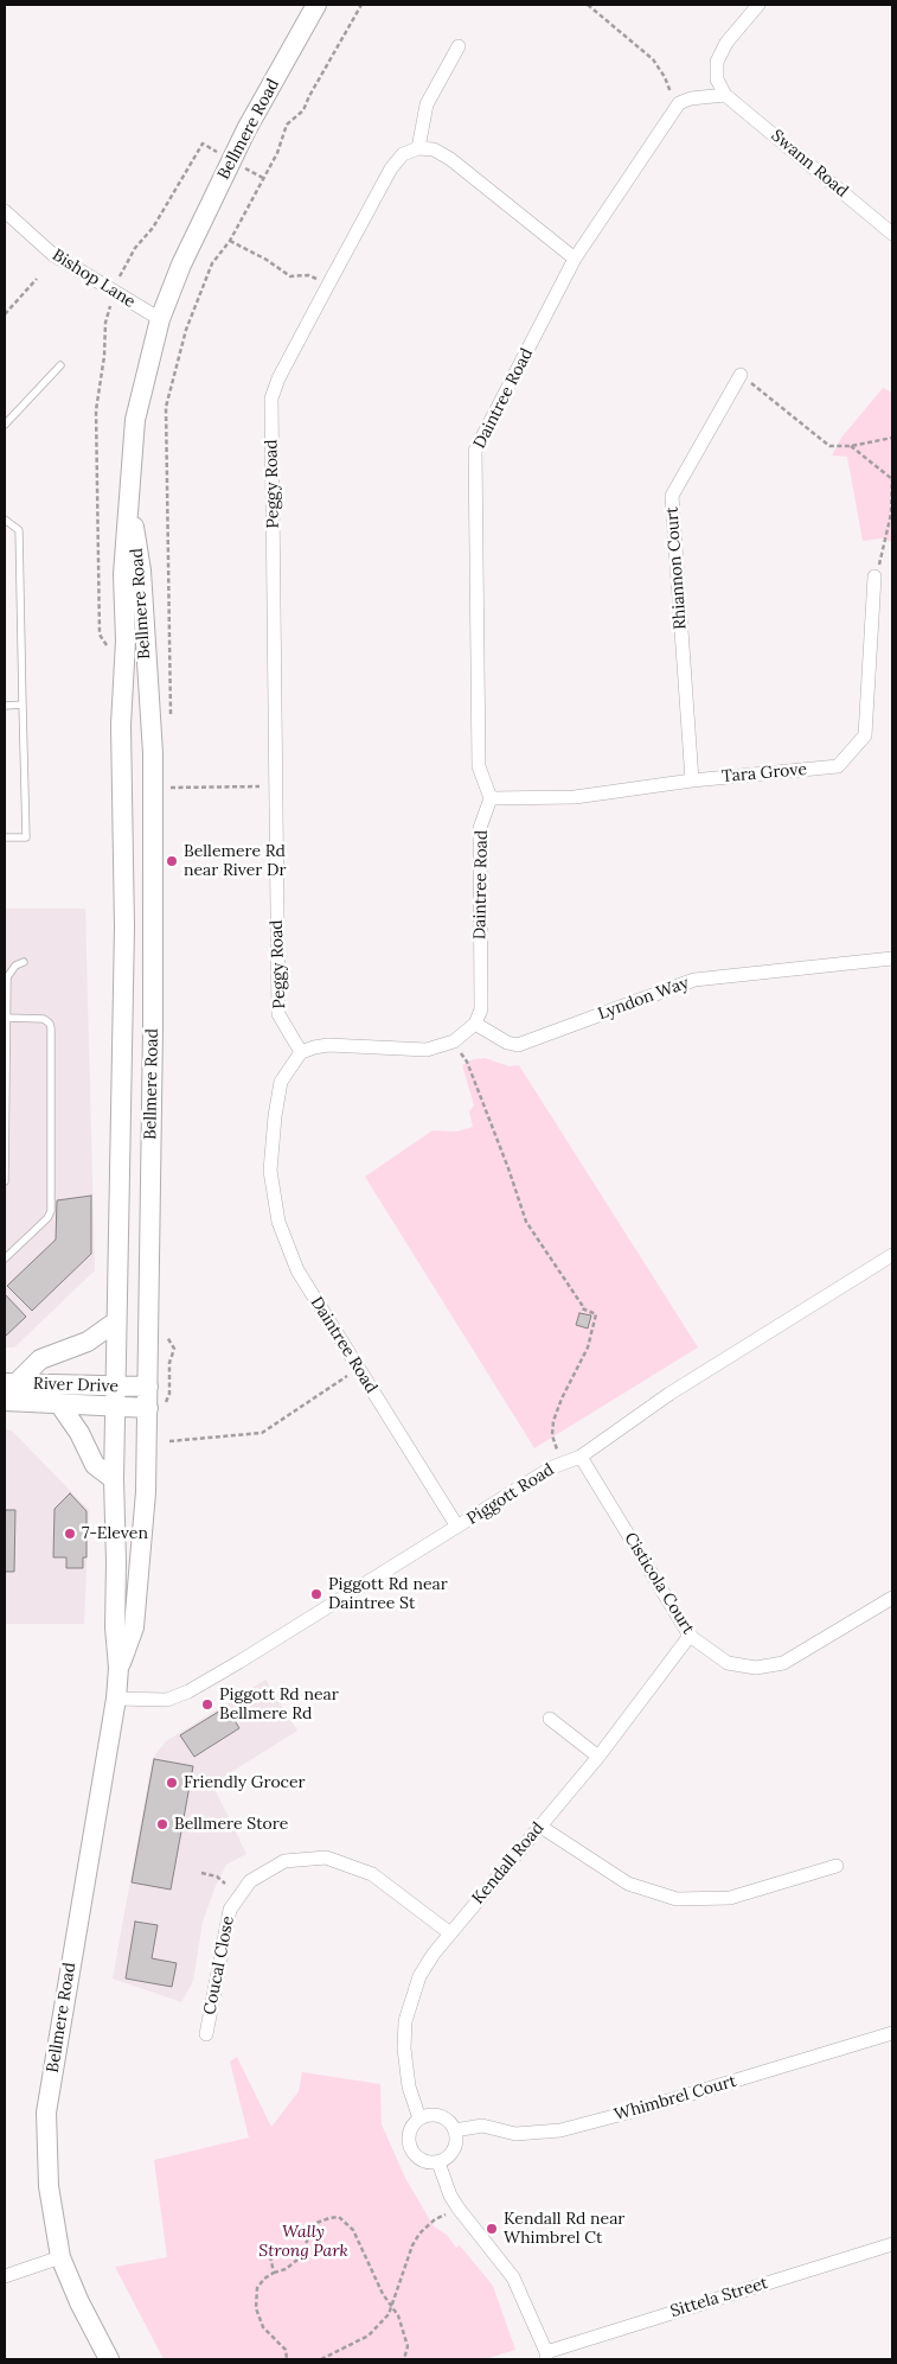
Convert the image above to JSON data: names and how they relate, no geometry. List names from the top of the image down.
{
  "streets": {
    "street": [
      "Bellmere Road",
      "Swann Road",
      "Bishop Lane",
      "Daintree Road",
      "Peggy Road",
      "Rhiannon Court",
      "Tara Grove",
      "Lyndon Way",
      "River Drive",
      "Piggott Road",
      "Cisticola Court",
      "Kendall Road",
      "Coucal Close",
      "Whimbrel Court",
      "Sittela Street"
    ]
  },
  "crossings": [
    ["Bellmere Road", "Bishop Lane"],
    ["Bellmere Road", "River Drive"],
    ["Bellmere Road", "Piggott Road"],
    ["Swann Road", "Daintree Road"],
    ["Daintree Road", "Peggy Road"],
    ["Daintree Road", "Tara Grove"],
    ["Daintree Road", "Lyndon Way"],
    ["Daintree Road", "Piggott Road"],
    ["Rhiannon Court", "Tara Grove"],
    ["Piggott Road", "Cisticola Court"],
    ["Cisticola Court", "Kendall Road"],
    ["Kendall Road", "Coucal Close"],
    ["Kendall Road", "Whimbrel Court"]
  ],
  "parks": ["Wally Strong Park"],
  "places": [
    "Bellemere Rd near River Dr",
    "7-Eleven",
    "Piggott Rd near Daintree St",
    "Piggott Rd near Bellmere Rd",
    "Friendly Grocer",
    "Bellmere Store",
    "Kendall Rd near Whimbrel Ct"
  ]
}
